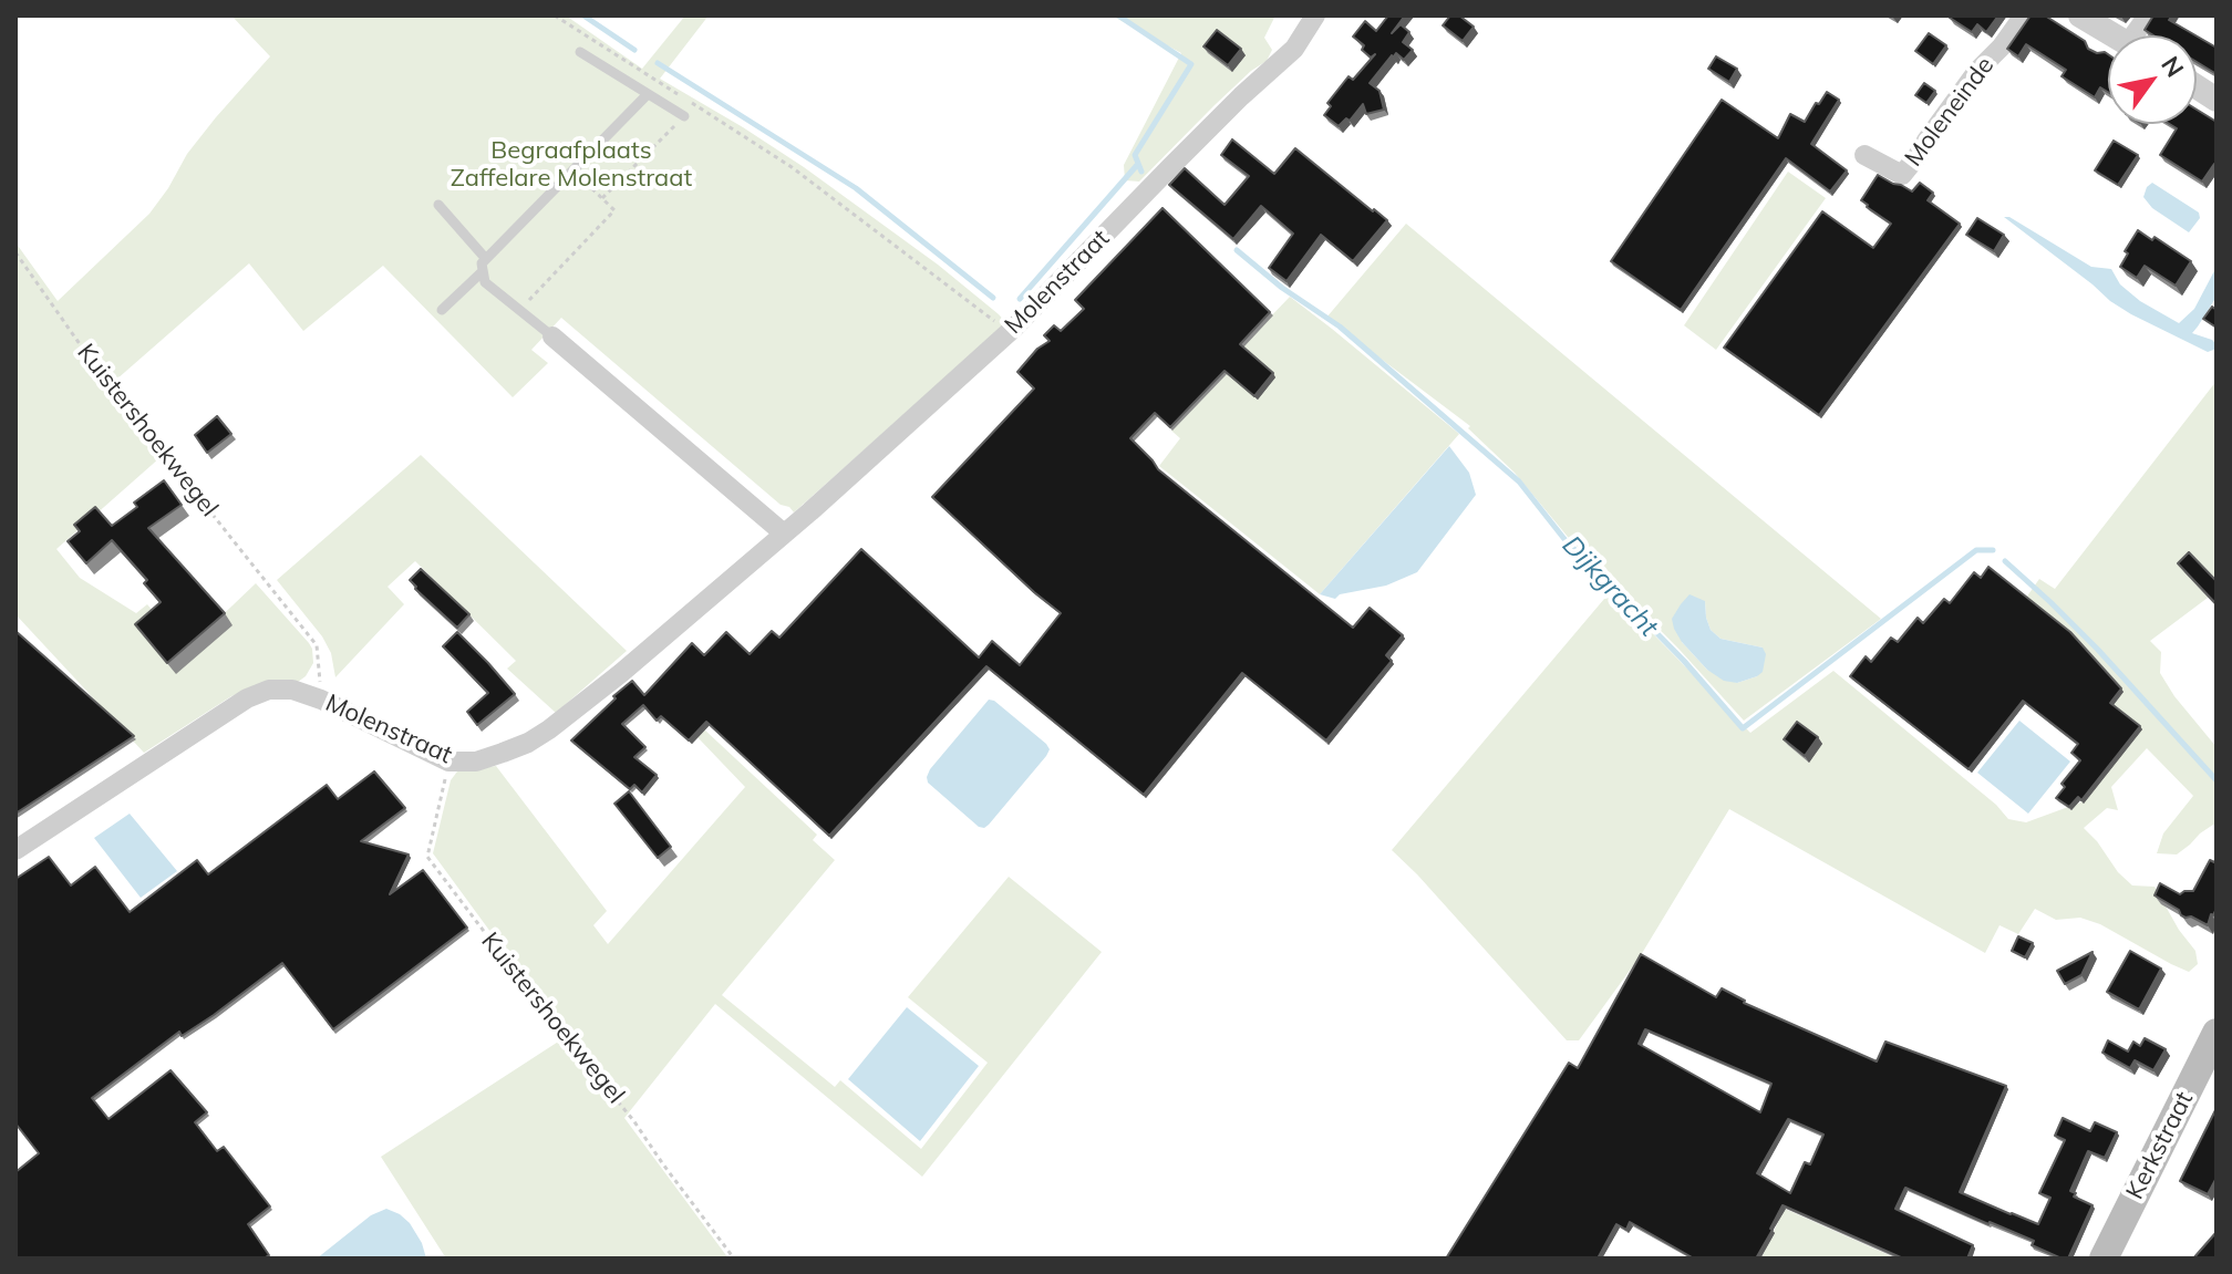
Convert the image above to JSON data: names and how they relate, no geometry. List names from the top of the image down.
{
  "streets": {
    "main road": ["Kerkstraat"],
    "street": ["Moleneinde", "Molenstraat"],
    "path": ["Kuistershoekwegel"]
  },
  "crossings": [
    ["Molenstraat", "Kuistershoekwegel"]
  ],
  "water": ["Dijkgracht"],
  "parks": ["Begraafplaats Zaffelare Molenstraat"],
  "north": "top right"
}
